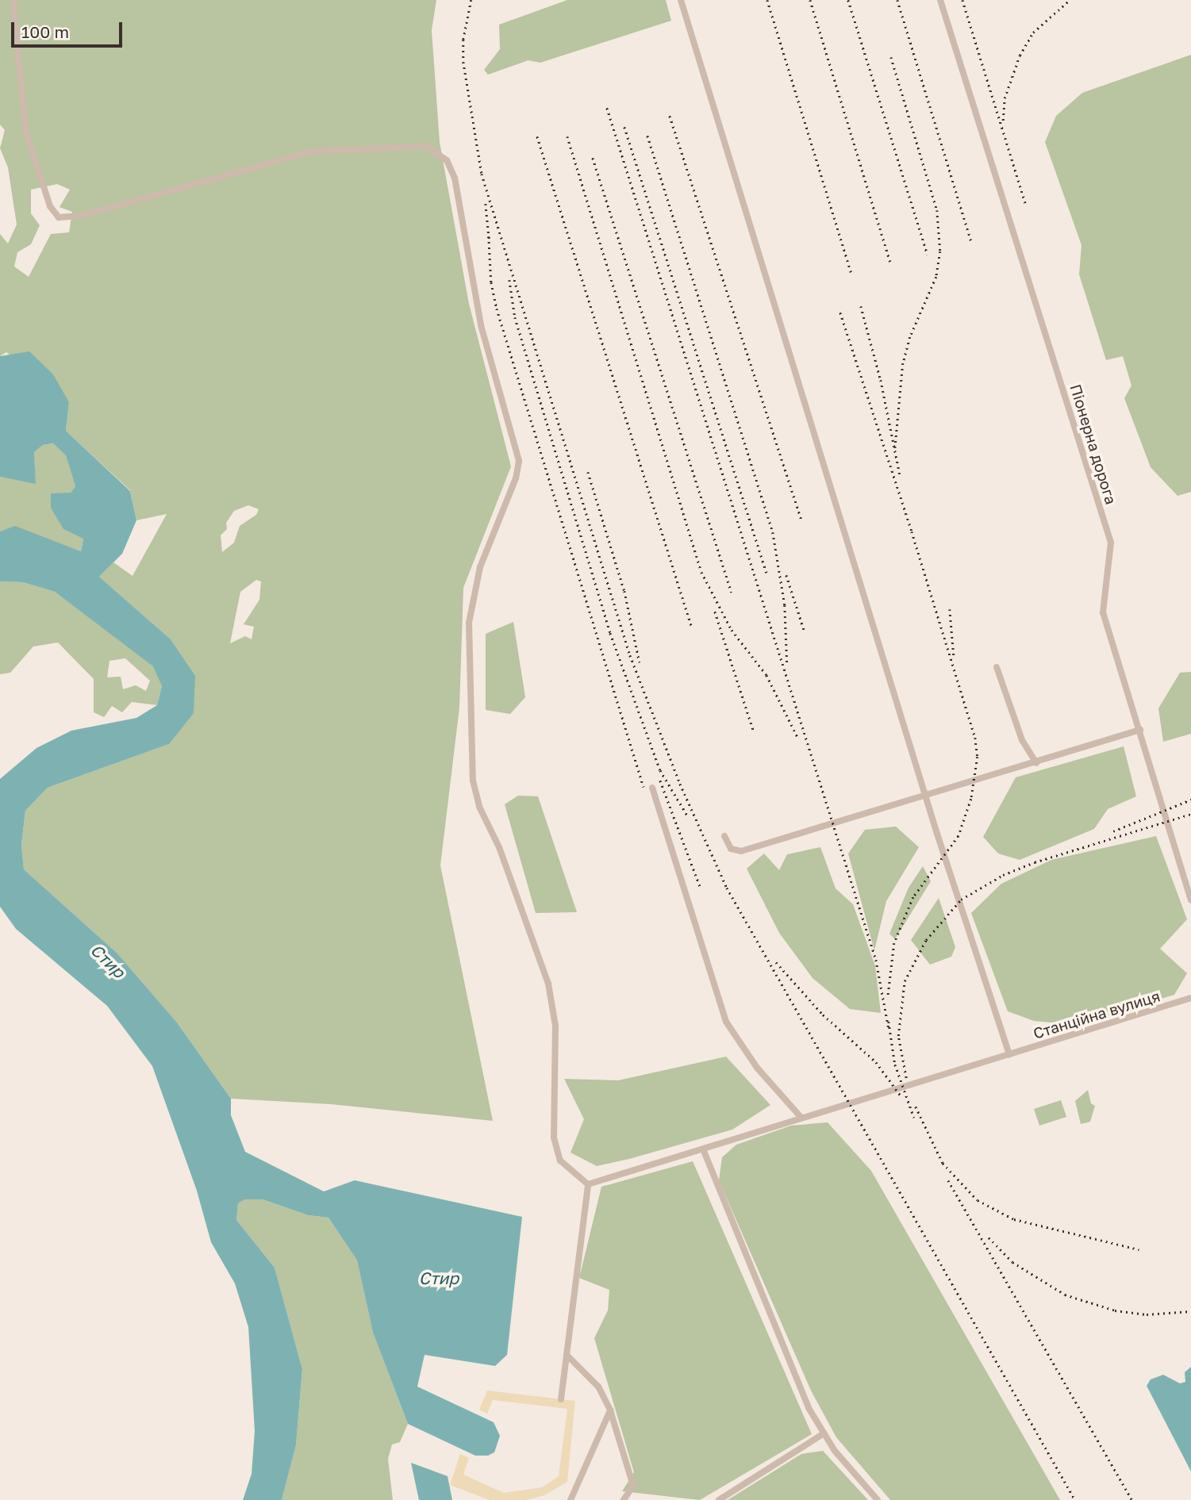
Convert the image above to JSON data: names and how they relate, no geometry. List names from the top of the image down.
{
  "streets": {
    "street": ["Піонерна дорога", "Станційна вулиця"]
  },
  "water": ["Стир"],
  "scale_bar": "100 m"
}
